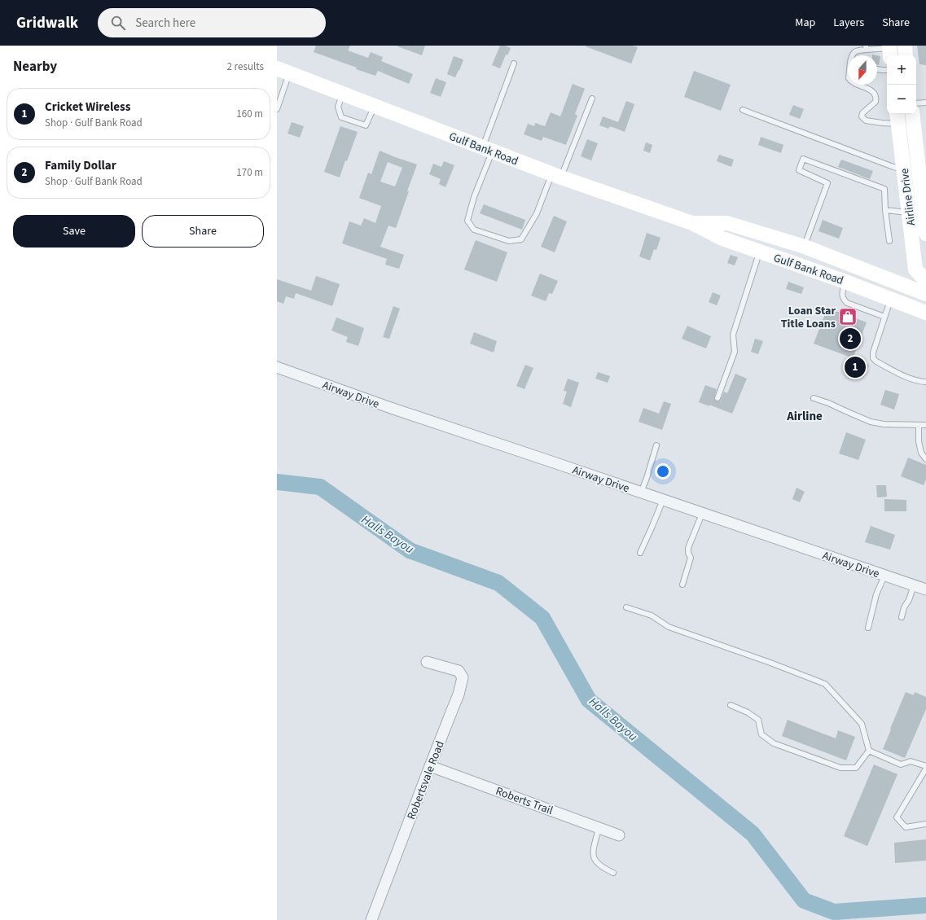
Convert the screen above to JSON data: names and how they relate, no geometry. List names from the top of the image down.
{
  "streets": {
    "main road": ["Gulf Bank Road", "Airline Drive"],
    "street": ["Airway Drive", "Robertsvale Road", "Roberts Trail"]
  },
  "crossings": [
    ["Gulf Bank Road", "Airline Drive"],
    ["Robertsvale Road", "Roberts Trail"]
  ],
  "districts": ["Airline"],
  "water": ["Halls Bayou"],
  "places": {
    "shop": ["Loan Star Title Loans"]
  },
  "north": "bottom",
  "page": {
    "header": "Gridwalk",
    "search": "Search here",
    "nav": ["Map", "Layers", "Share"],
    "heading": ["Nearby", "2 results"],
    "map_buttons": ["+", "−"],
    "list": [
      {
        "mark": "1",
        "name": "Cricket Wireless",
        "note": "Shop · Gulf Bank Road",
        "value": "160 m"
      },
      {
        "mark": "2",
        "name": "Family Dollar",
        "note": "Shop · Gulf Bank Road",
        "value": "170 m"
      }
    ],
    "buttons": ["Save", "Share"],
    "pins": ["2", "1"]
  }
}
